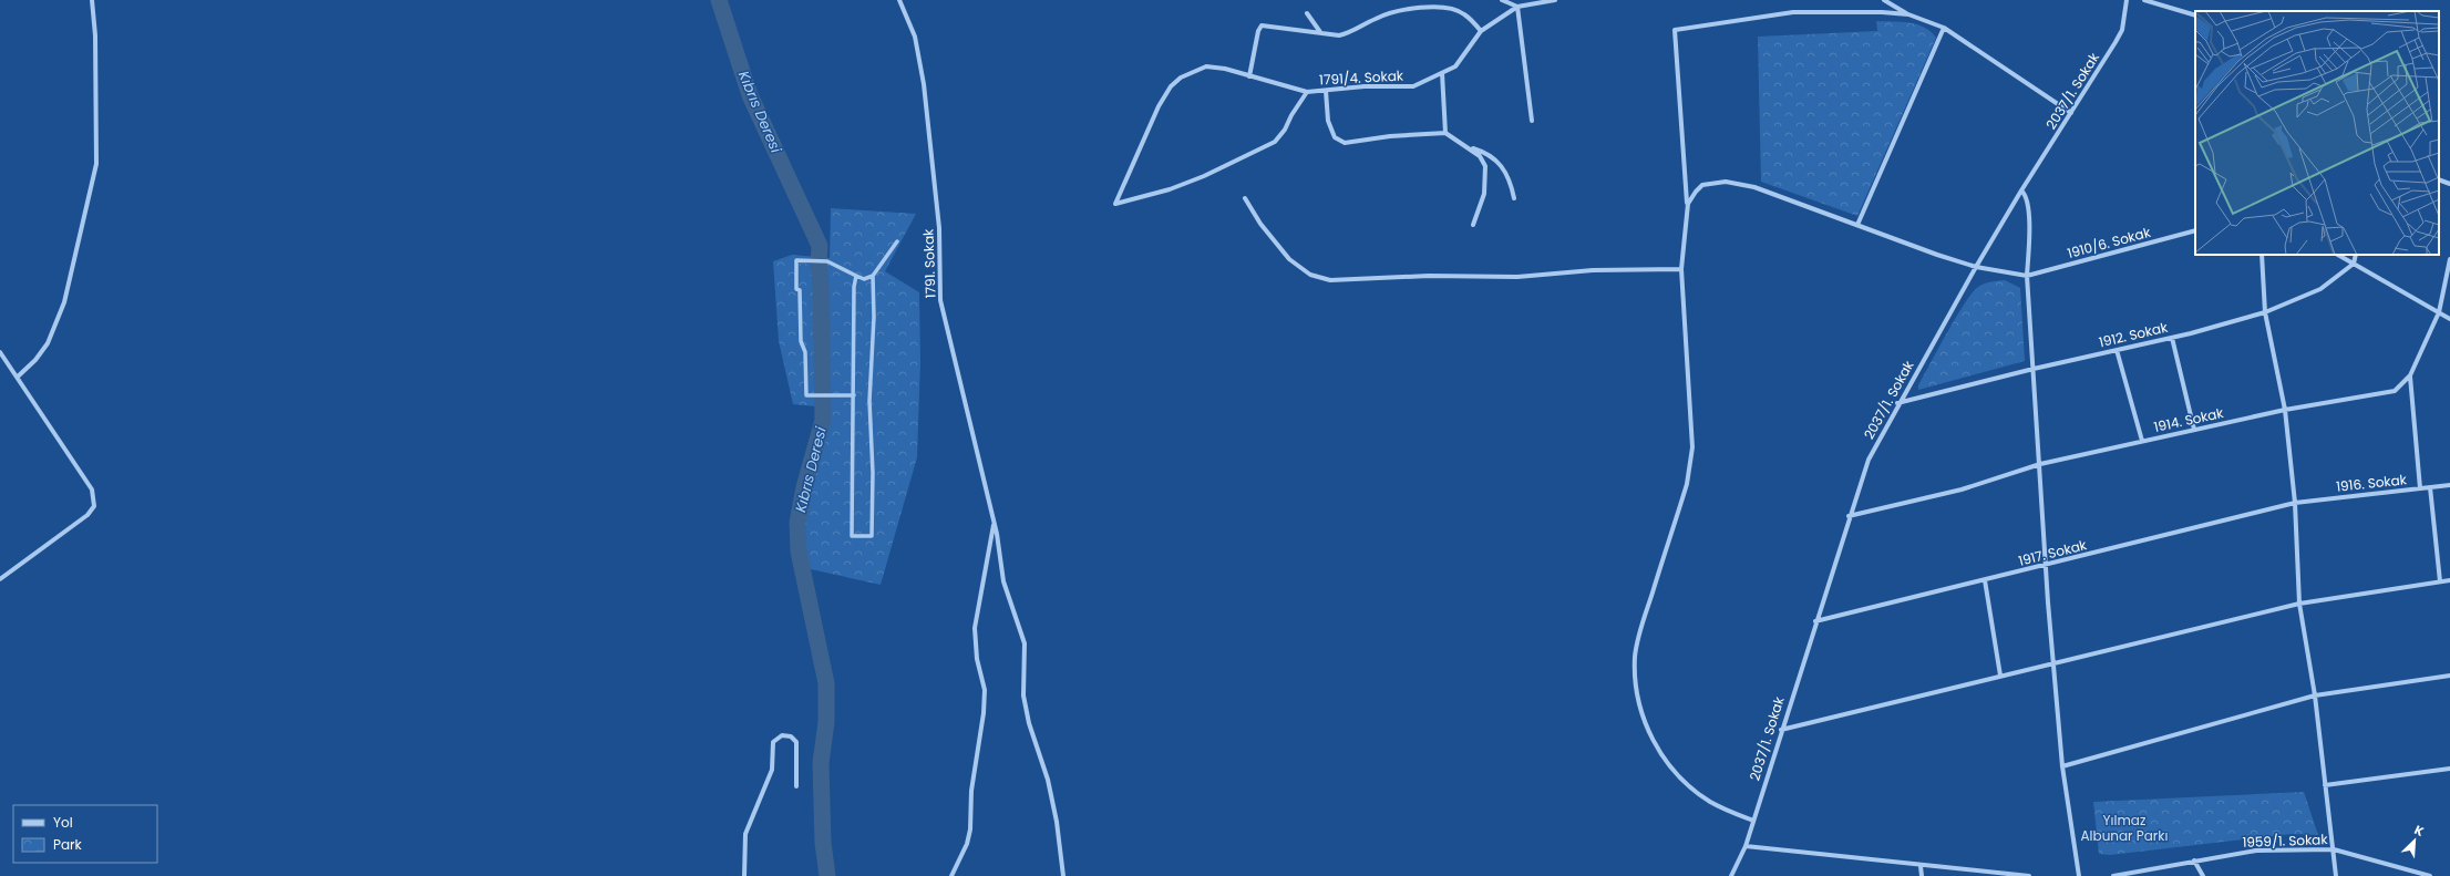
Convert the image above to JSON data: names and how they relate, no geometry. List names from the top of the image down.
{
  "streets": {
    "street": [
      "1791/4. Sokak",
      "2037/1. Sokak",
      "1910/6. Sokak",
      "1791. Sokak",
      "1912. Sokak",
      "1914. Sokak",
      "1916. Sokak",
      "1917. Sokak",
      "1959/1. Sokak"
    ]
  },
  "crossings": [
    ["2037/1. Sokak", "1912. Sokak"],
    ["2037/1. Sokak", "1914. Sokak"],
    ["2037/1. Sokak", "1917. Sokak"],
    ["1916. Sokak", "1917. Sokak"]
  ],
  "water": ["Kıbrıs Deresi"],
  "parks": ["Yılmaz Albunar Parkı"],
  "legend": ["Yol", "Park"],
  "north": "top right"
}
